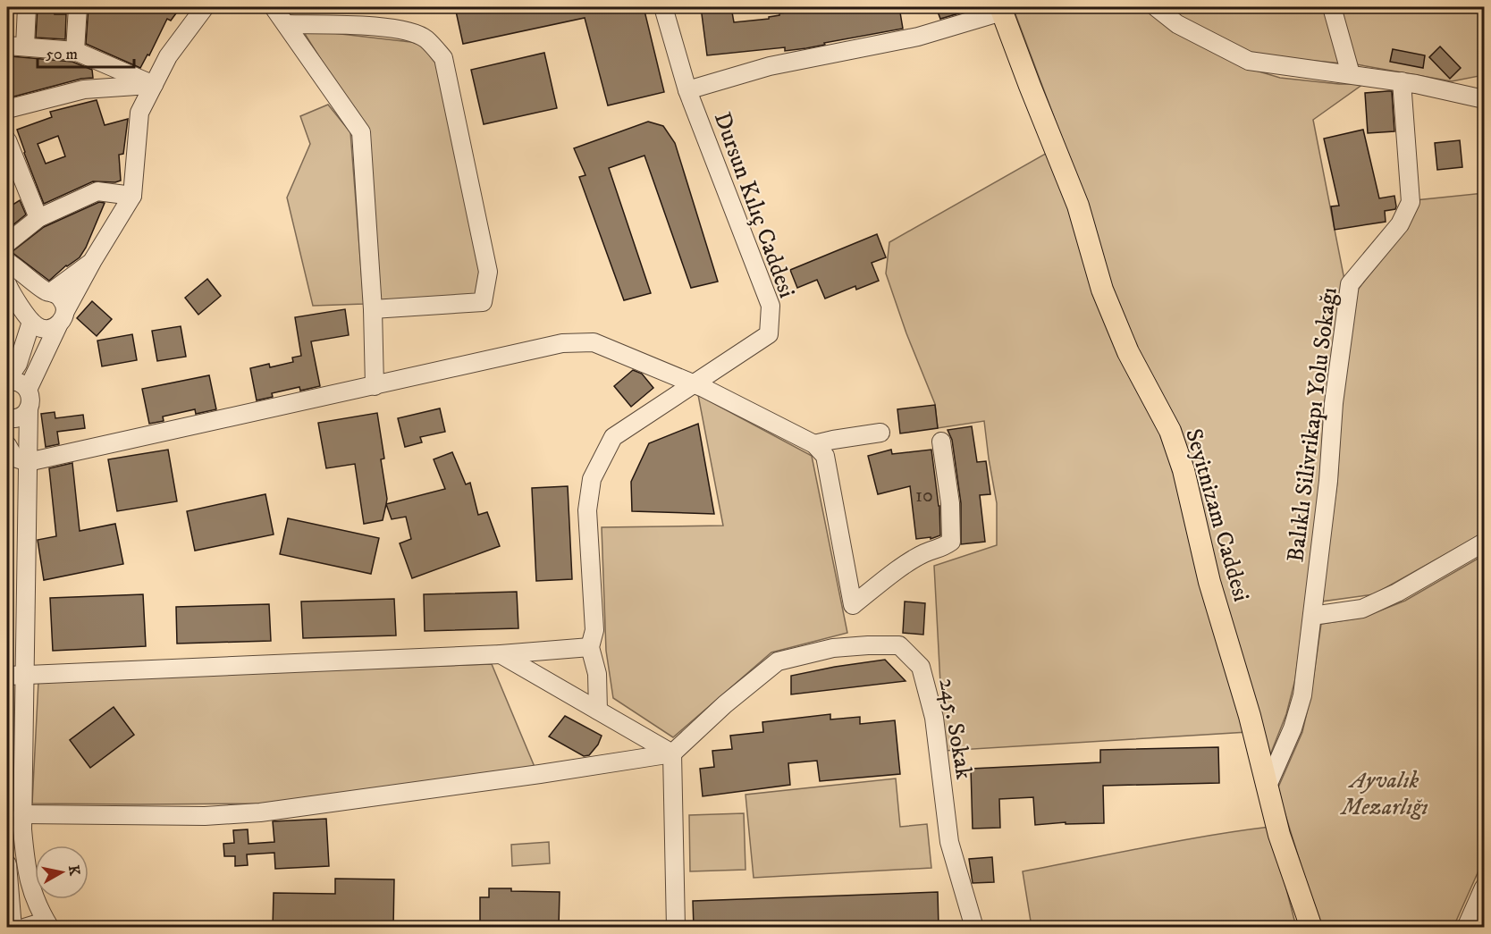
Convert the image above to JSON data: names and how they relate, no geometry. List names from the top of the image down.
{
  "streets": {
    "main road": ["Seyitnizam Caddesi"],
    "street": ["Dursun Kılıç Caddesi", "Balıklı Silivrikapı Yolu Sokağı", "245. Sokak"]
  },
  "crossings": [
    ["Balıklı Silivrikapı Yolu Sokağı", "Seyitnizam Caddesi"]
  ],
  "parks": ["Ayvalık Mezarlığı"],
  "house_numbers": ["10"],
  "scale_bar": "50 m",
  "north": "right"
}
